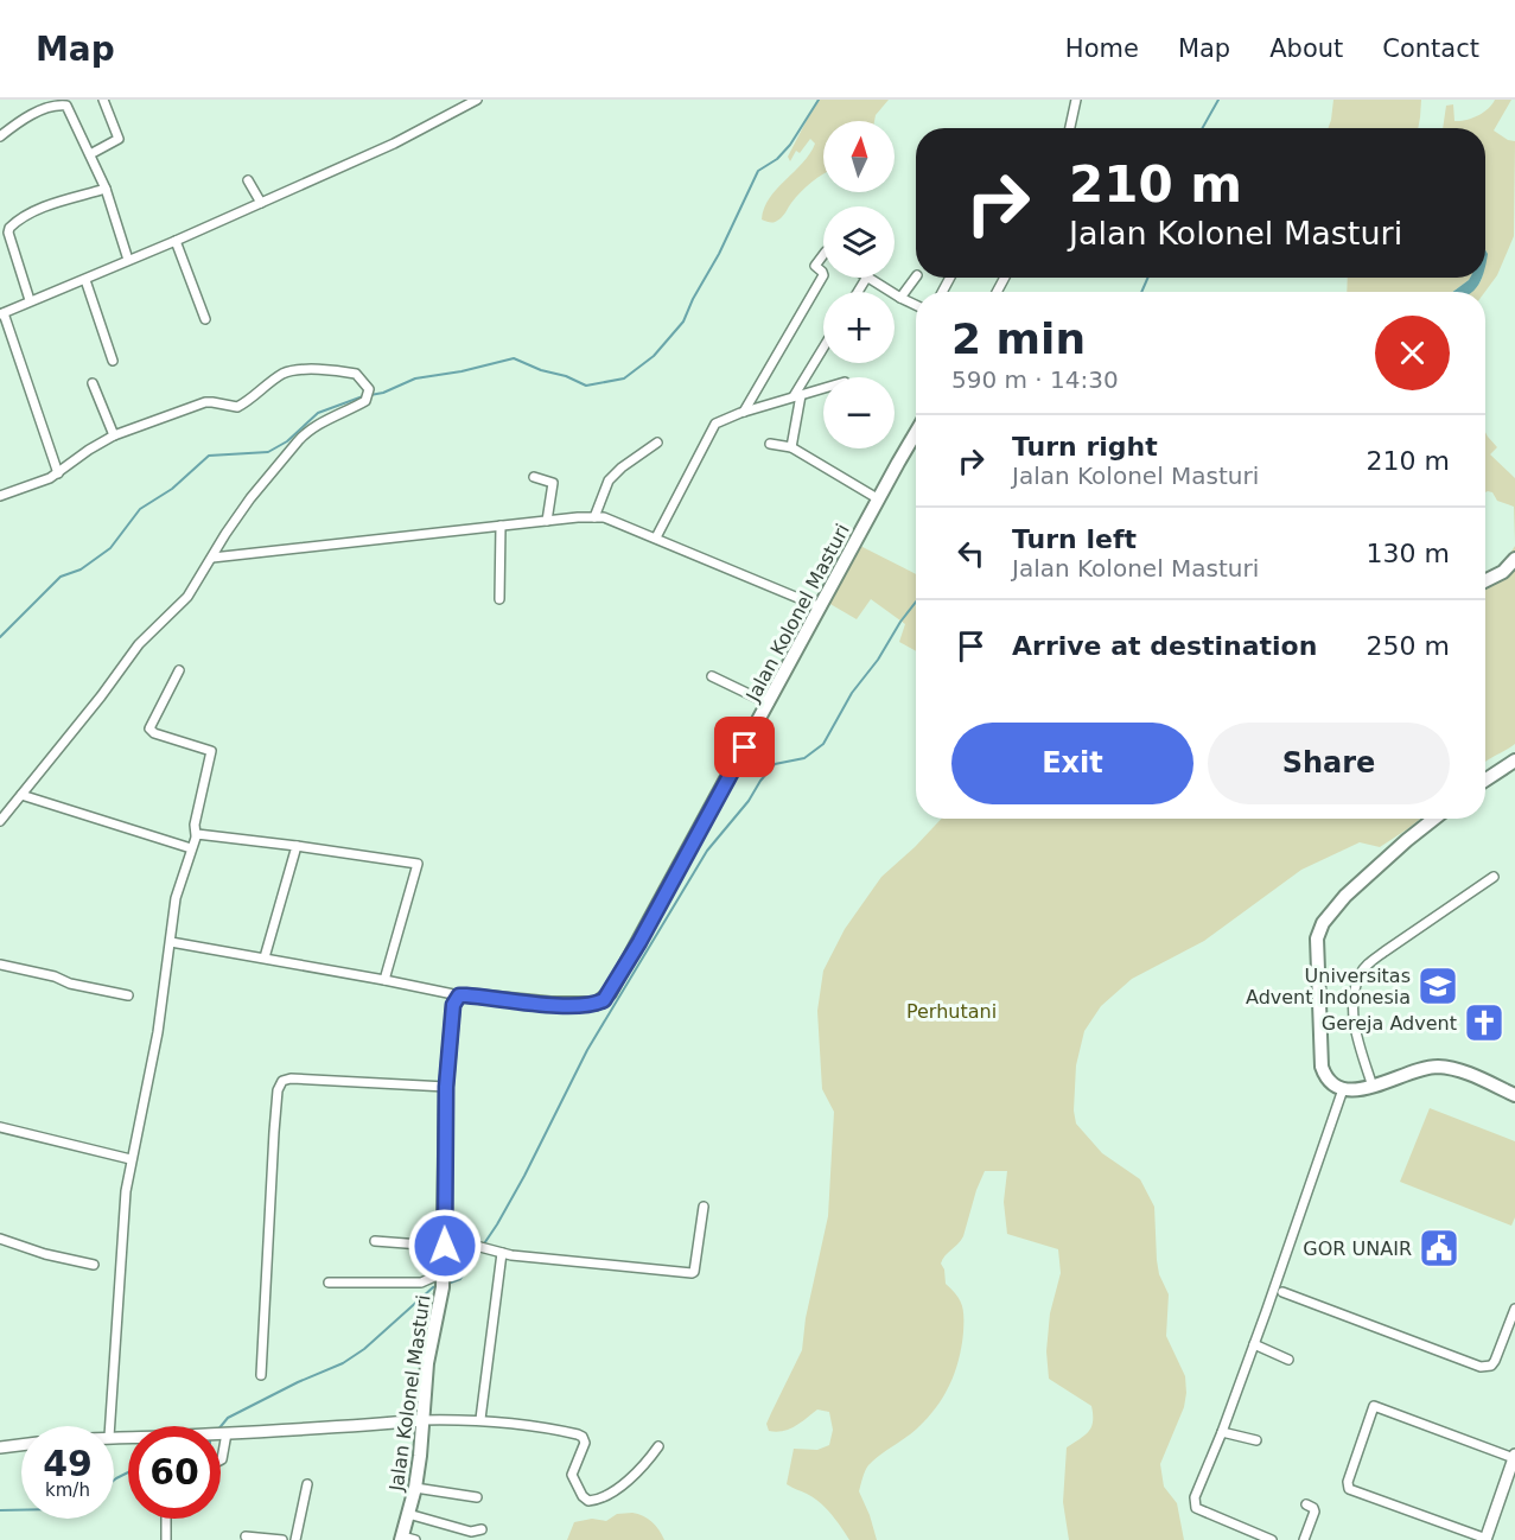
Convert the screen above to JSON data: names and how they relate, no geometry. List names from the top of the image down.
{
  "streets": {
    "main road": ["Jalan Kolonel Masturi"]
  },
  "parks": ["Perhutani"],
  "places": {
    "school or university": ["Universitas Advent Indonesia"],
    "church": ["Gereja Advent"],
    "public building": ["GOR UNAIR"]
  },
  "north": "top",
  "page": {
    "header": "Map",
    "nav": [
      "Home",
      "Map",
      "About",
      "Contact"
    ],
    "map_buttons": ["+", "−"],
    "turn": ["210 m", "Jalan Kolonel Masturi"],
    "heading": ["2 min", "590 m · 14:30"],
    "list": [
      {
        "name": "Turn right",
        "note": "Jalan Kolonel Masturi",
        "value": "210 m"
      },
      {
        "name": "Turn left",
        "note": "Jalan Kolonel Masturi",
        "value": "130 m"
      },
      {
        "name": "Arrive at destination",
        "value": "250 m"
      }
    ],
    "buttons": ["Exit", "Share"],
    "speed": "49 km/h",
    "limit": "60"
  }
}
